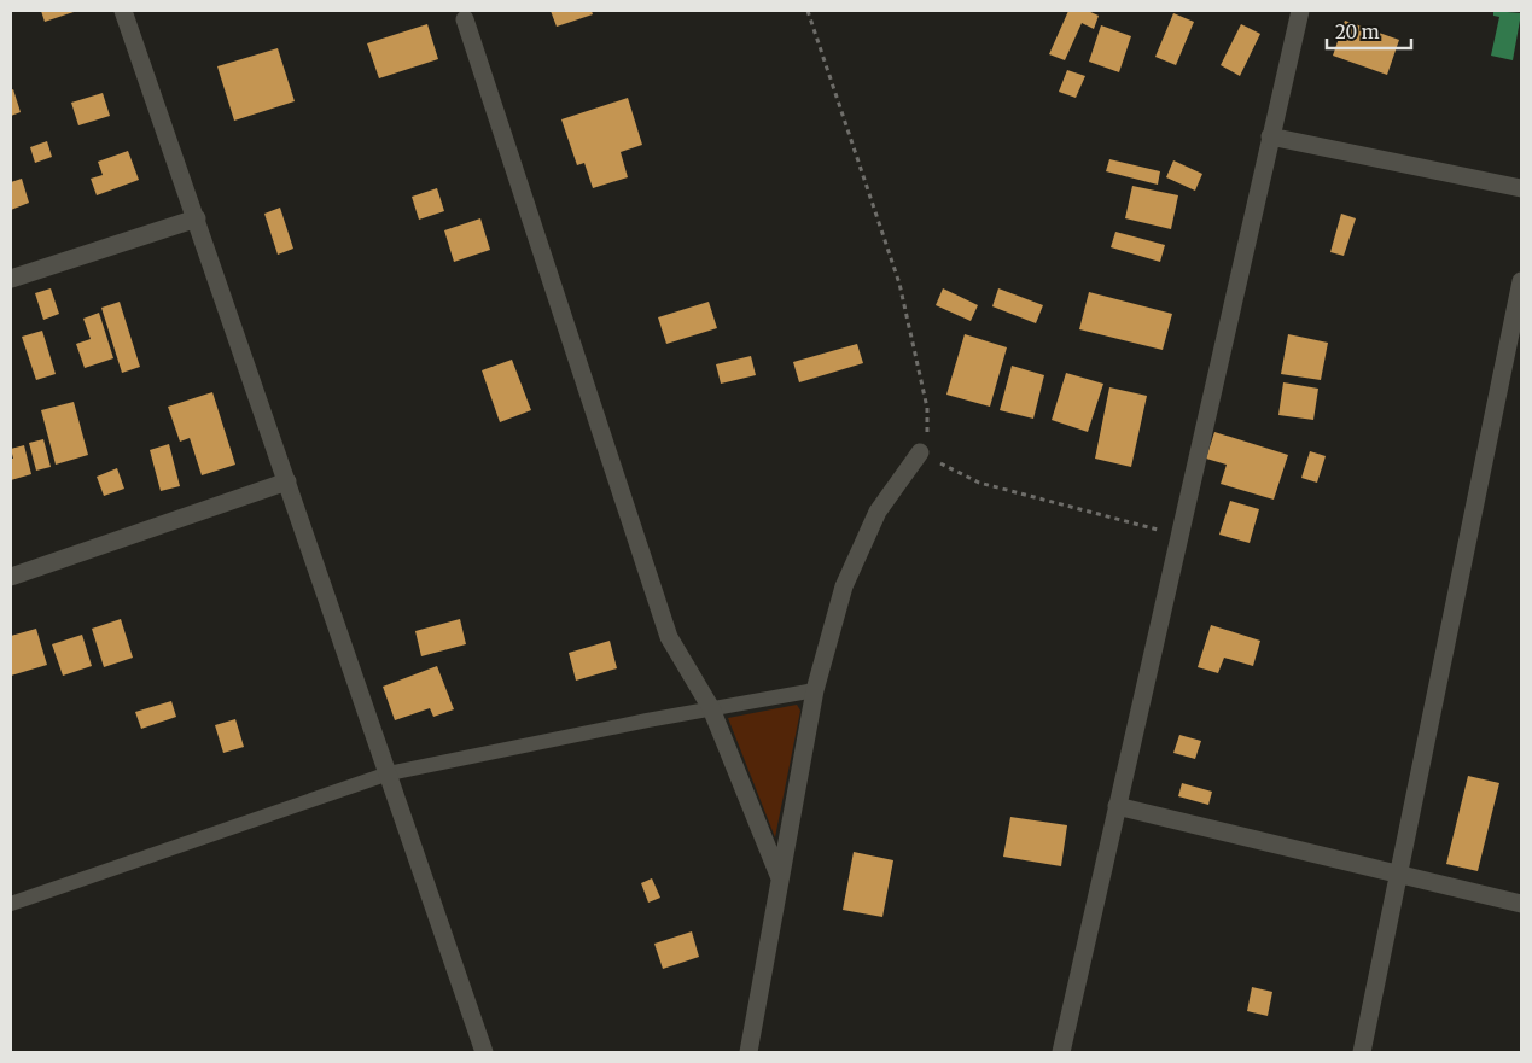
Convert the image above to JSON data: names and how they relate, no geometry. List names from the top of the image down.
{
  "scale_bar": "20 m"
}
